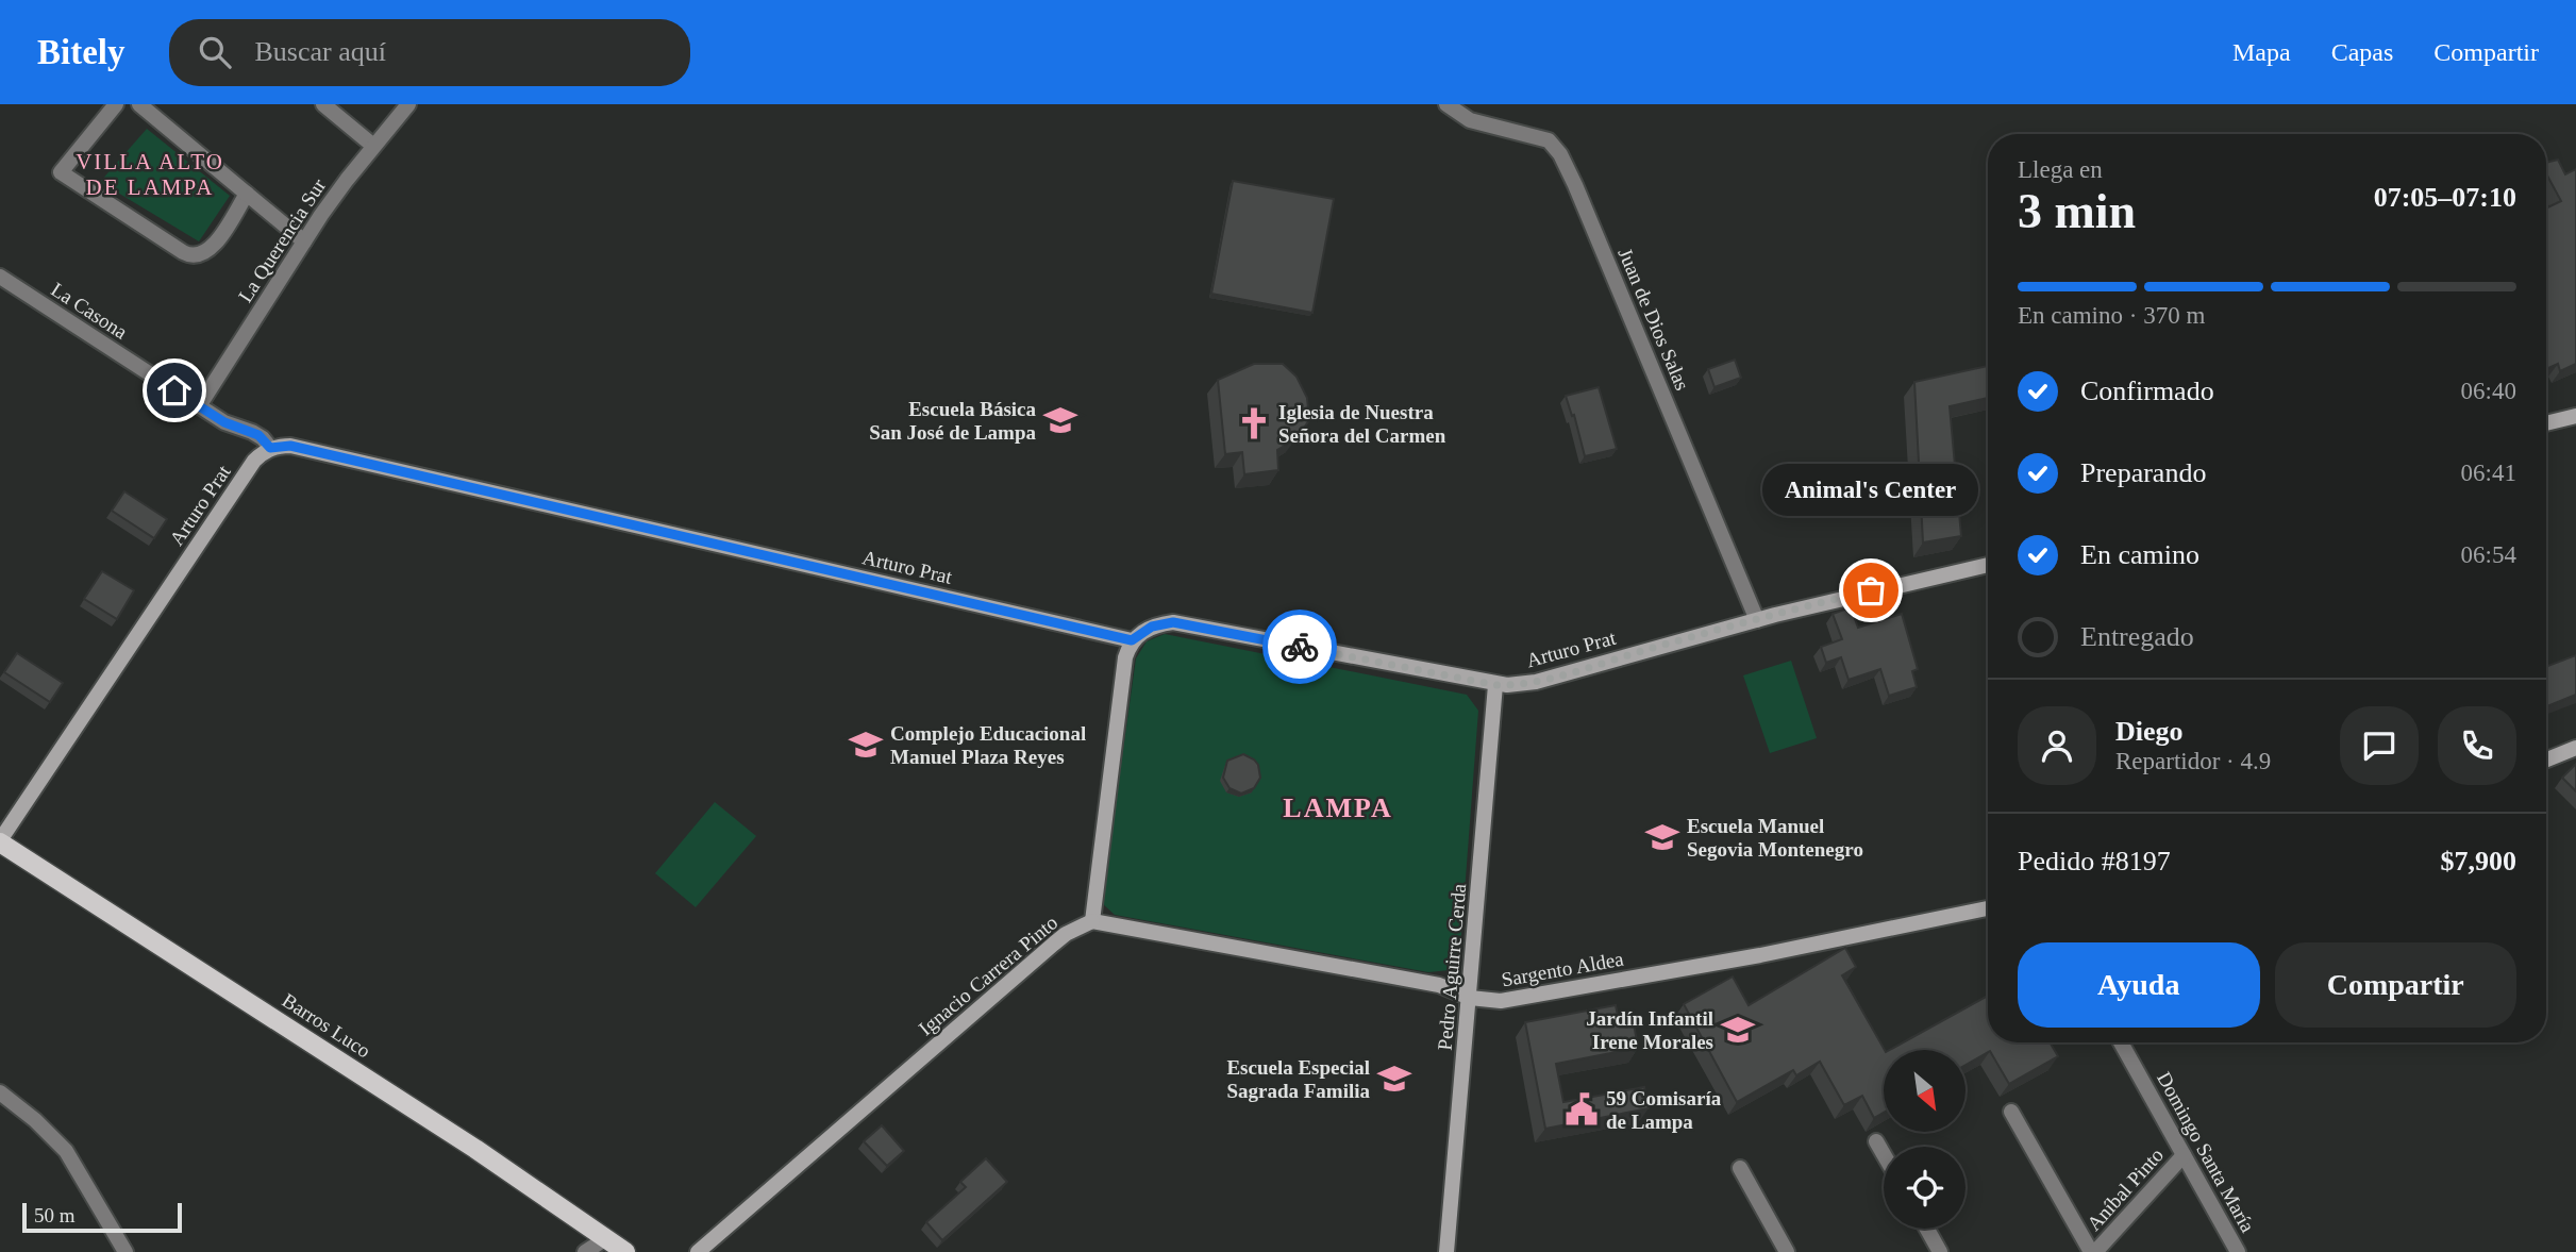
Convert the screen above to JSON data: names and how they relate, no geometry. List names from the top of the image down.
{
  "streets": {
    "main road": [
      "Arturo Prat",
      "Pedro Aguirre Cerda",
      "Sargento Aldea",
      "Ignacio Carrera Pinto",
      "Barros Luco"
    ],
    "street": [
      "La Querencia Sur",
      "La Casona",
      "Juan de Dios Salas",
      "Domingo Santa María",
      "Aníbal Pinto"
    ]
  },
  "crossings": [
    ["La Querencia Sur", "La Casona"],
    ["La Casona", "Arturo Prat"],
    ["Juan de Dios Salas", "Arturo Prat"],
    ["Arturo Prat", "Pedro Aguirre Cerda"],
    ["Arturo Prat", "Barros Luco"],
    ["Pedro Aguirre Cerda", "Sargento Aldea"],
    ["Sargento Aldea", "Ignacio Carrera Pinto"],
    ["Domingo Santa María", "Aníbal Pinto"]
  ],
  "districts": ["VILLA ALTO DE LAMPA", "LAMPA"],
  "places": {
    "school or university": [
      "Escuela Básica San José de Lampa",
      "Complejo Educacional Manuel Plaza Reyes",
      "Escuela Manuel Segovia Montenegro",
      "Jardín Infantil Irene Morales",
      "Escuela Especial Sagrada Familia"
    ],
    "church": ["Iglesia de Nuestra Señora del Carmen"],
    "other": ["Animal's Center"],
    "public building": ["59 Comisaría de Lampa"]
  },
  "scale_bar": "50 m",
  "north": "bottom right",
  "page": {
    "header": "Bitely",
    "search": "Buscar aquí",
    "nav": ["Mapa", "Capas", "Compartir"],
    "heading": ["3 min", "Llega en", "07:05–07:10"],
    "panel": [
      "Diego",
      "Repartidor · 4.9",
      "Pedido #8197",
      "$7,900"
    ],
    "bar": "En camino · 370 m",
    "list": [
      ["Confirmado", "06:40"],
      ["Preparando", "06:41"],
      ["En camino", "06:54"],
      "Entregado"
    ],
    "bubble": "Animal's Center",
    "buttons": ["Ayuda", "Compartir"],
    "scale": "50 m"
  }
}
